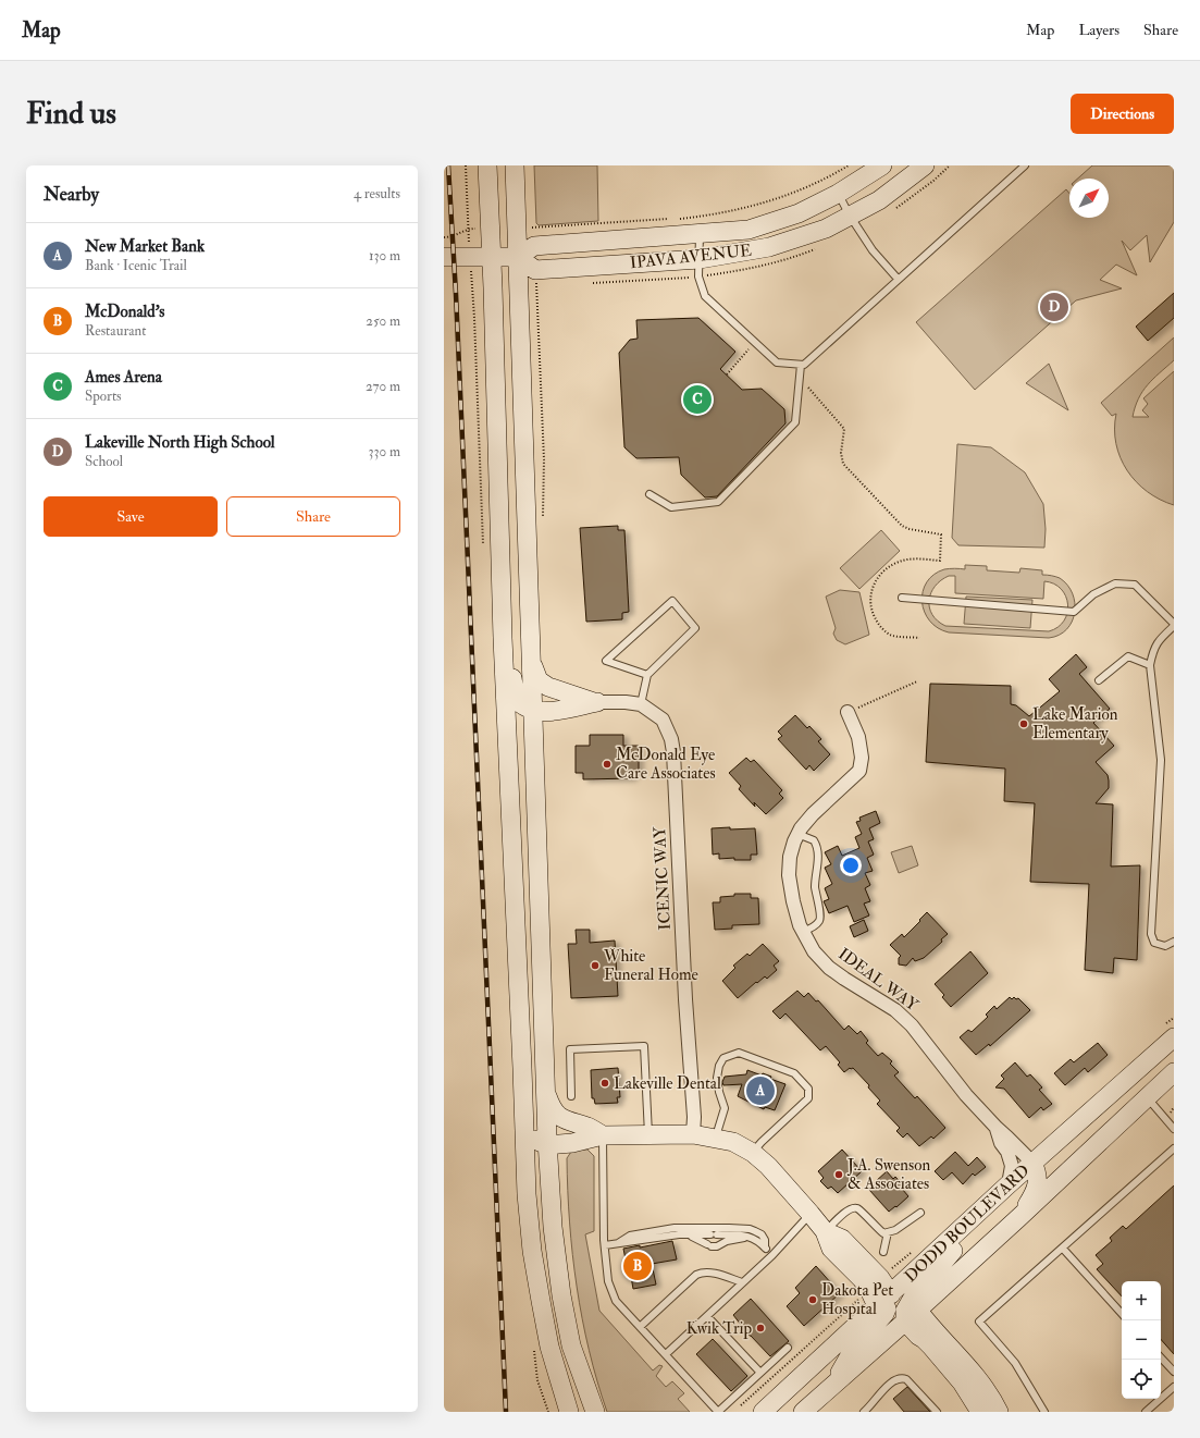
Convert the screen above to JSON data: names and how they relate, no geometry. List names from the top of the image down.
{
  "streets": {
    "main road": ["IPAVA AVENUE", "DODD BOULEVARD"],
    "street": ["ICENIC WAY", "IDEAL WAY"]
  },
  "crossings": [
    ["IDEAL WAY", "DODD BOULEVARD"]
  ],
  "places": [
    "Lake Marion Elementary",
    "McDonald Eye Care Associates",
    "White Funeral Home",
    "Lakeville Dental",
    "J.A. Swenson & Associates",
    "Dakota Pet Hospital",
    "Kwik Trip"
  ],
  "north": "top right",
  "page": {
    "header": "Map",
    "nav": ["Map", "Layers", "Share"],
    "buttons": [
      "Directions",
      ["Save", "Share"]
    ],
    "title": "Find us",
    "heading": ["Nearby", "4 results"],
    "list": [
      {
        "mark": "A",
        "name": "New Market Bank",
        "note": "Bank · Icenic Trail",
        "value": "130 m"
      },
      {
        "mark": "B",
        "name": "McDonald's",
        "note": "Restaurant",
        "value": "250 m"
      },
      {
        "mark": "C",
        "name": "Ames Arena",
        "note": "Sports",
        "value": "270 m"
      },
      {
        "mark": "D",
        "name": "Lakeville North High School",
        "note": "School",
        "value": "330 m"
      }
    ],
    "pins": [
      "D",
      "C",
      "A",
      "B"
    ],
    "map_buttons": ["+", "−"]
  }
}
